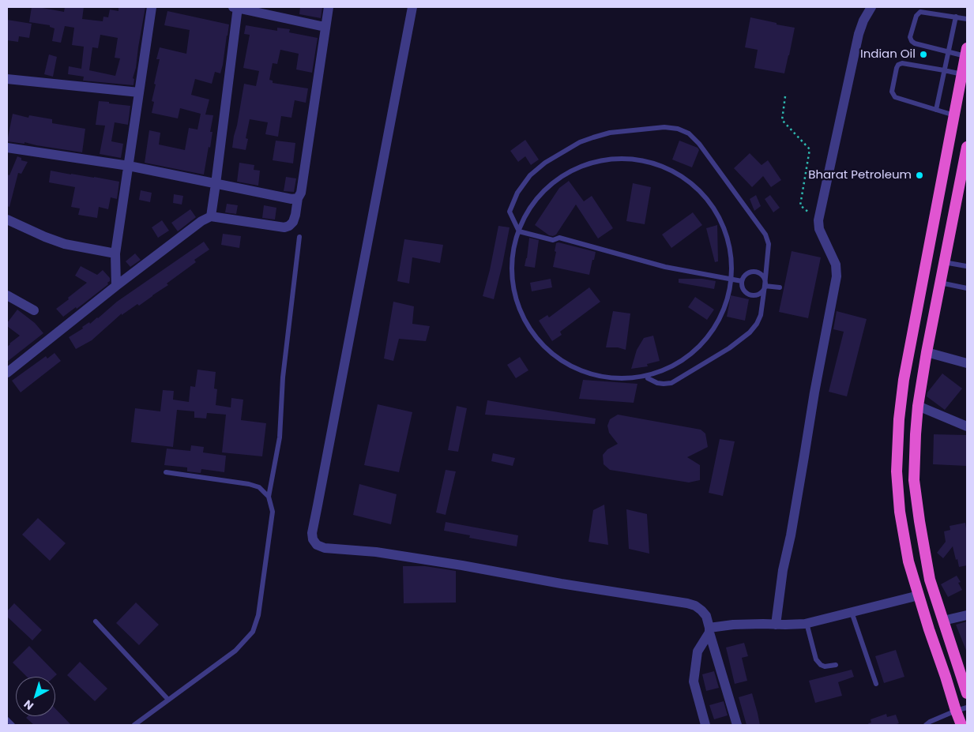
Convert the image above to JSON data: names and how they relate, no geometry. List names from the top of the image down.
{
  "places": ["Indian Oil", "Bharat Petroleum"],
  "north": "bottom left"
}
